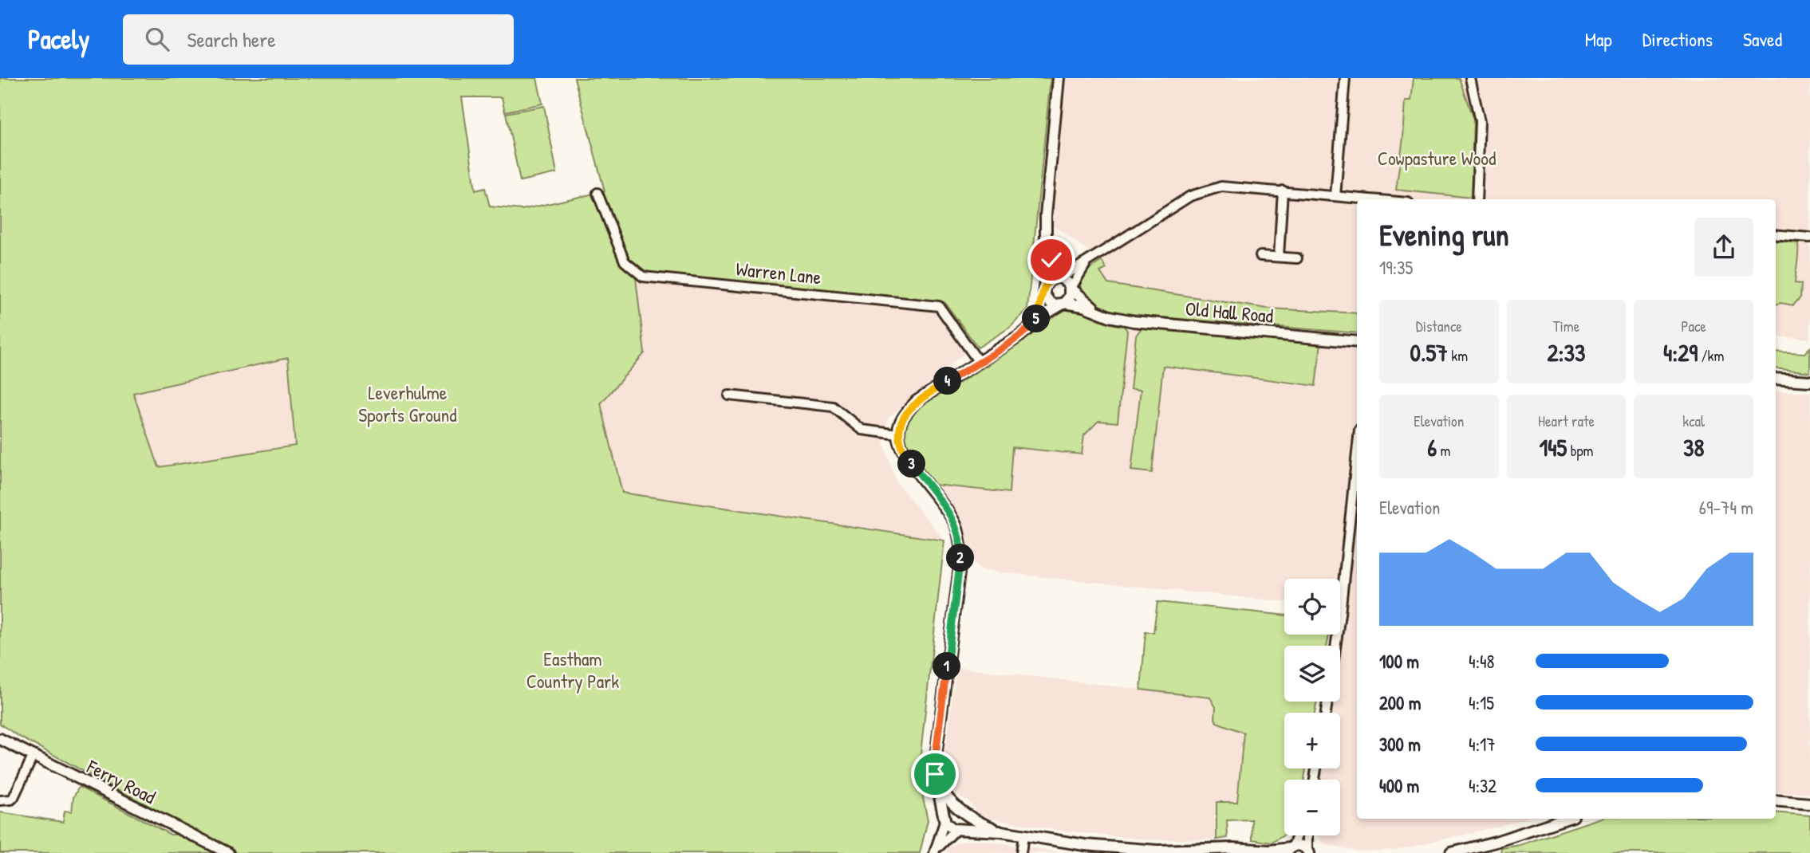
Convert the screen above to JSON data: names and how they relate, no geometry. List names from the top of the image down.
{
  "streets": {
    "street": ["Warren Lane", "Old Hall Road", "Ferry Road"]
  },
  "parks": ["Cowpasture Wood", "Leverhulme Sports Ground", "Eastham Country Park"],
  "page": {
    "header": "Pacely",
    "search": "Search here",
    "nav": ["Map", "Directions", "Saved"],
    "heading": ["Evening run", "19:35"],
    "stats": [
      ["Distance", "0.57 km"],
      ["Time", "2:33"],
      ["Pace", "4:29 /km"],
      ["Elevation", "6 m"],
      ["Heart rate", "145 bpm"],
      ["kcal", "38"]
    ],
    "pins": [
      "5",
      "4",
      "3",
      "2",
      "1"
    ],
    "chart": ["Elevation", "69–74 m"],
    "map_buttons": ["+", "−"],
    "list": [
      {
        "name": "100 m",
        "note": "4:48"
      },
      {
        "name": "200 m",
        "note": "4:15"
      },
      {
        "name": "300 m",
        "note": "4:17"
      },
      {
        "name": "400 m",
        "note": "4:32"
      }
    ]
  }
}
